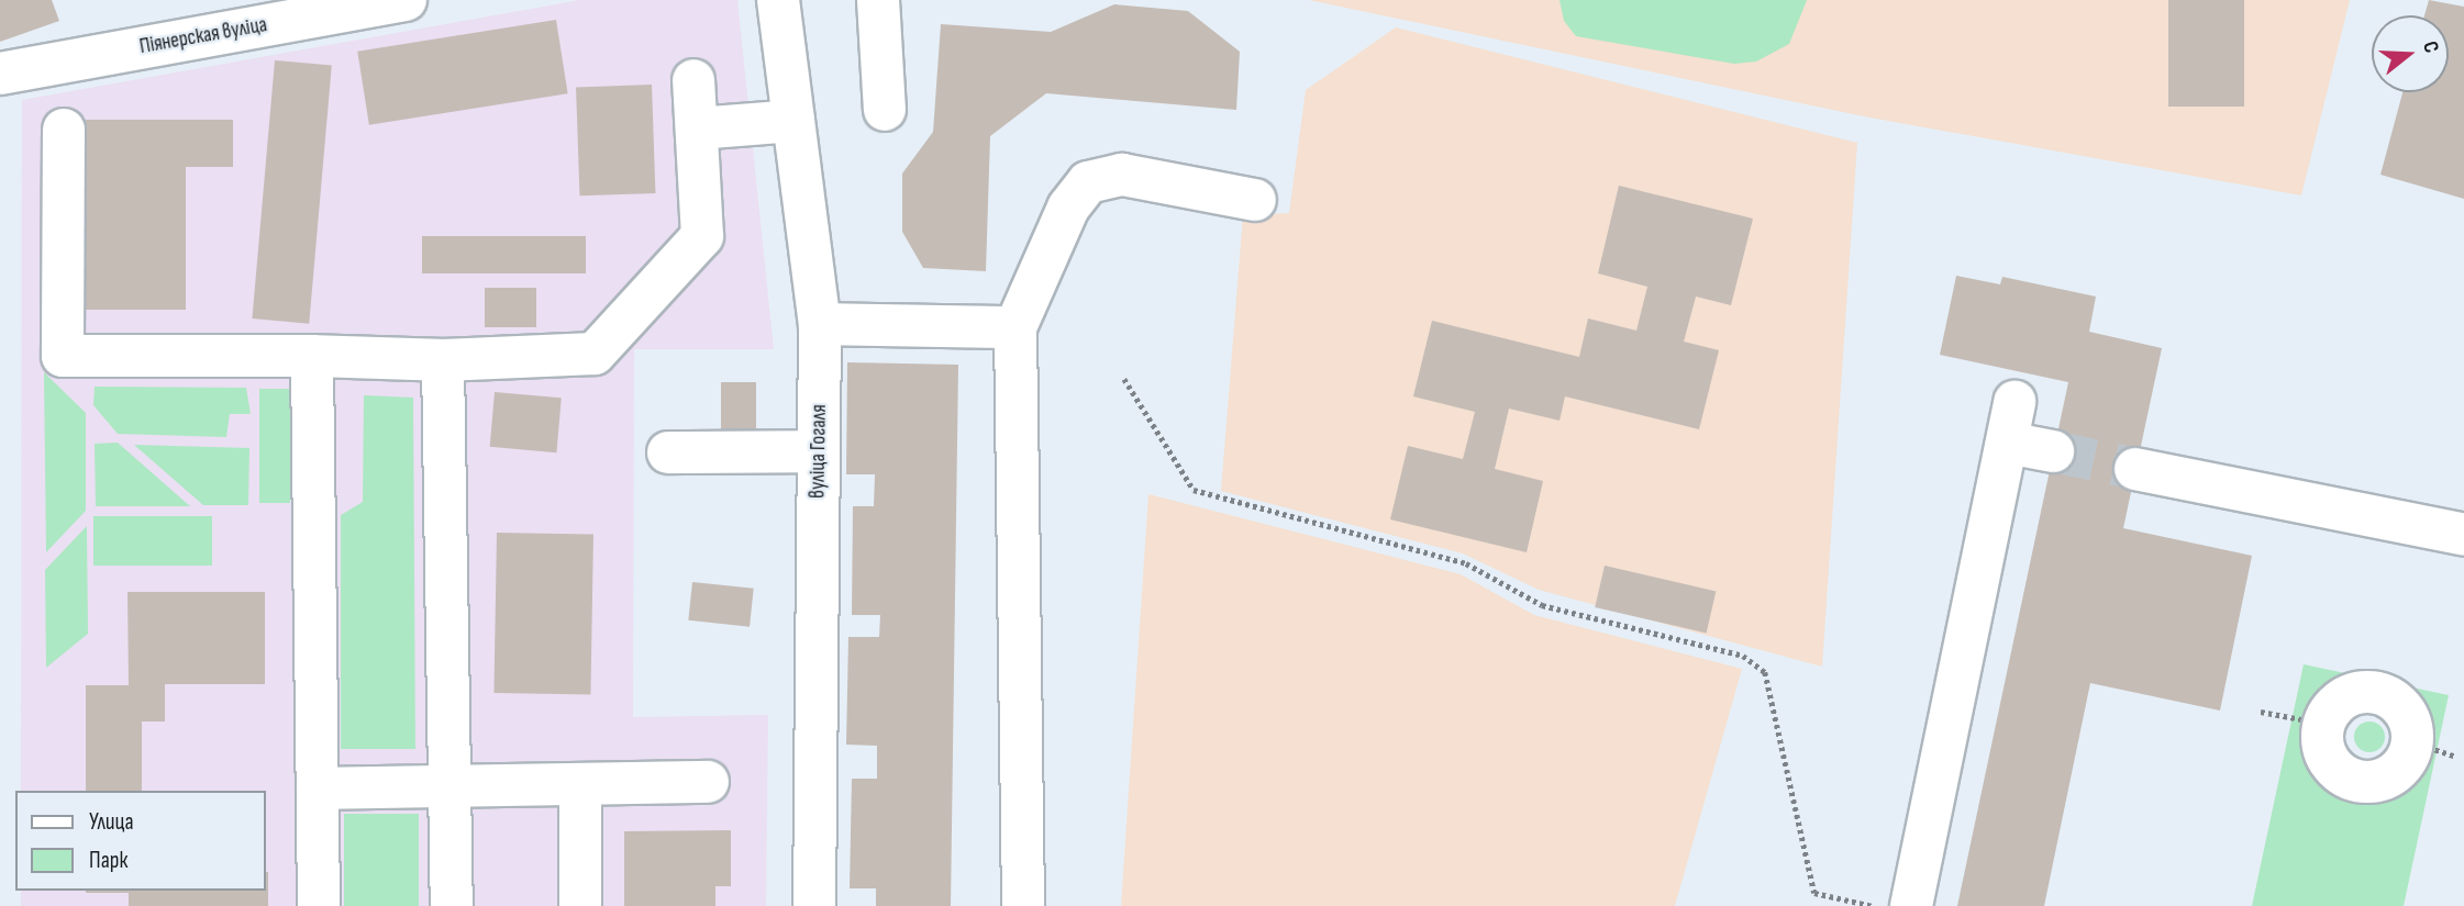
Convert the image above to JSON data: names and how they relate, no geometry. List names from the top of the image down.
{
  "streets": {
    "main road": ["Піянерская вуліца", "вуліца Гогаля"]
  },
  "legend": ["Улица", "Парк"],
  "north": "right"
}
